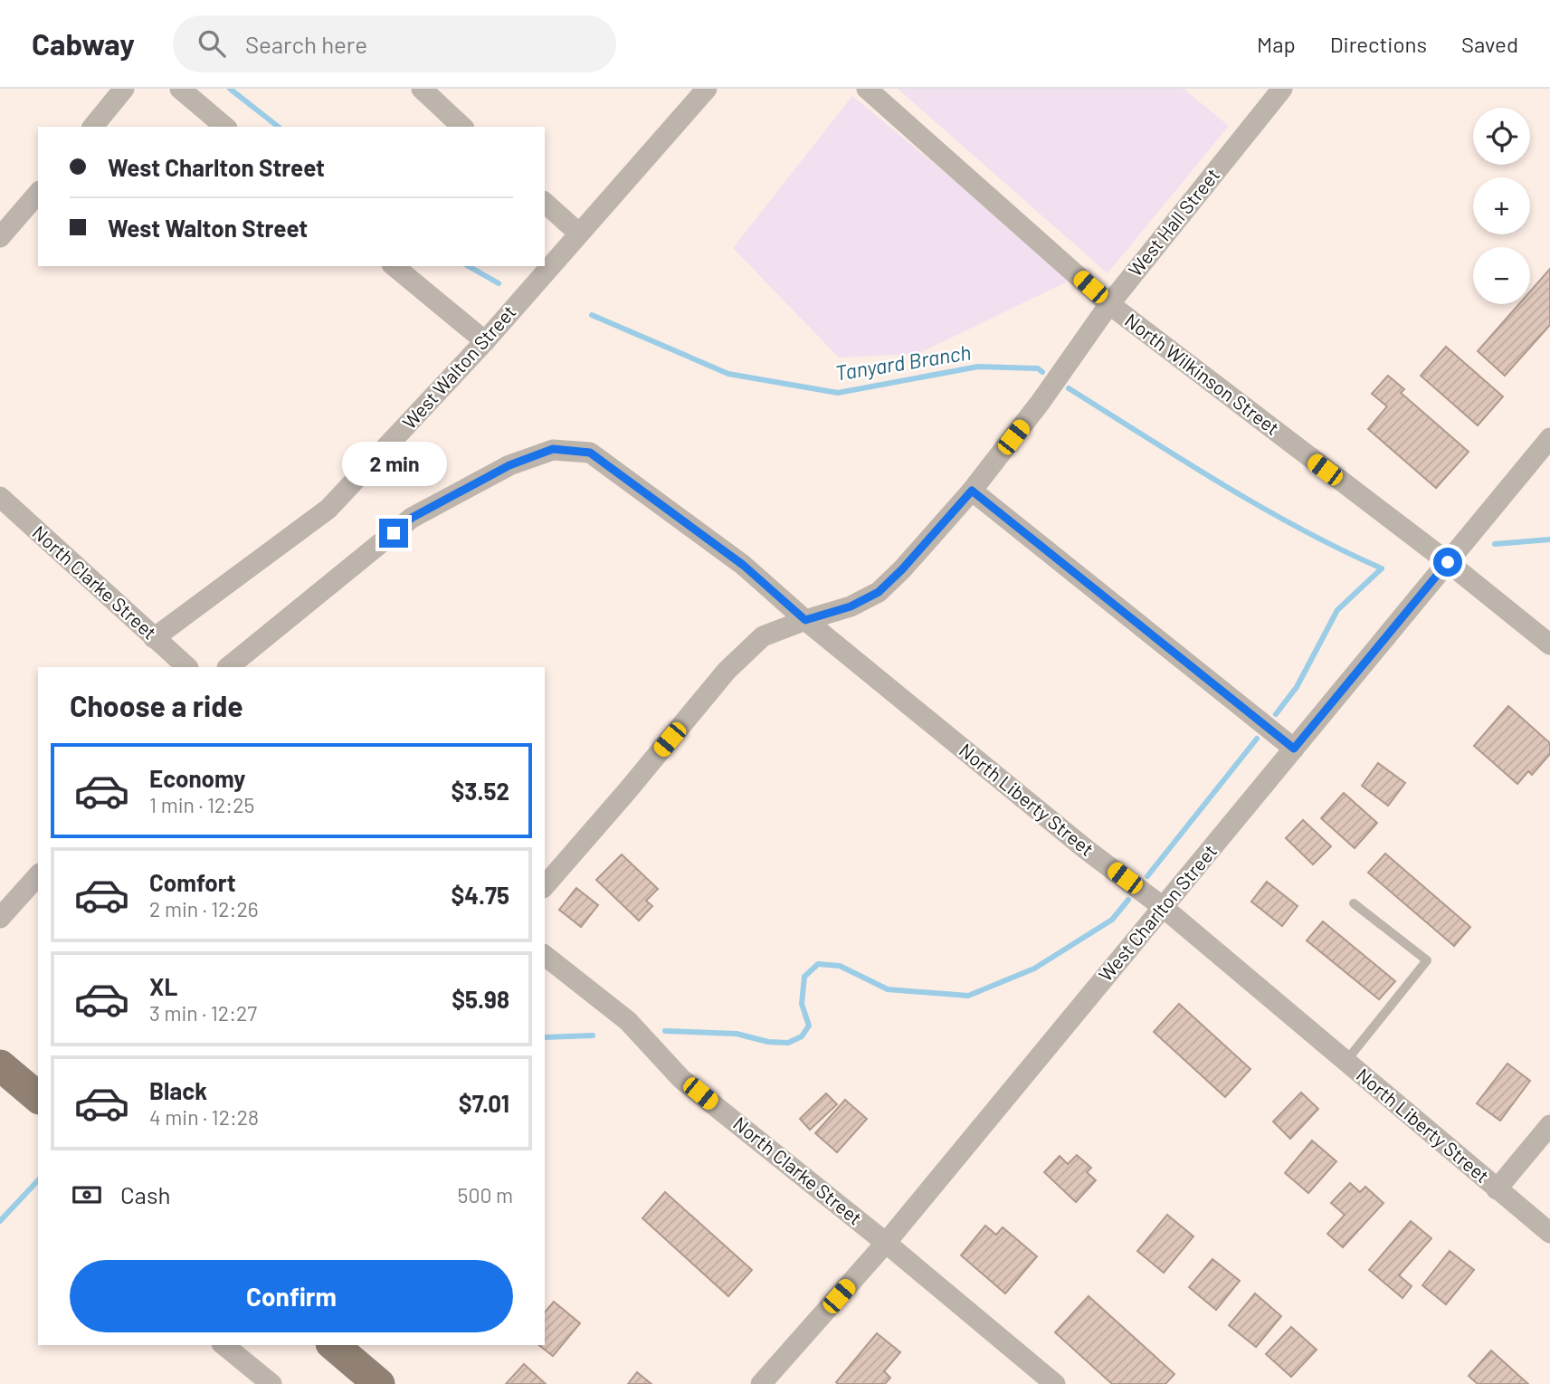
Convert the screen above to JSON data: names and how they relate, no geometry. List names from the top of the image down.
{
  "streets": {
    "street": [
      "West Hall Street",
      "West Walton Street",
      "North Wilkinson Street",
      "North Clarke Street",
      "North Liberty Street",
      "West Charlton Street"
    ]
  },
  "crossings": [
    ["West Hall Street", "North Wilkinson Street"],
    ["West Hall Street", "North Liberty Street"],
    ["West Walton Street", "North Clarke Street"],
    ["North Wilkinson Street", "West Charlton Street"],
    ["North Clarke Street", "West Charlton Street"],
    ["North Liberty Street", "West Charlton Street"]
  ],
  "water": ["Tanyard Branch"],
  "page": {
    "header": "Cabway",
    "search": "Search here",
    "nav": ["Map", "Directions", "Saved"],
    "map_buttons": ["+", "−"],
    "banner": ["West Charlton Street", "West Walton Street"],
    "bubble": "2 min",
    "heading": "Choose a ride",
    "list": [
      {
        "name": "Economy",
        "note": "1 min · 12:25",
        "value": "$3.52"
      },
      {
        "name": "Comfort",
        "note": "2 min · 12:26",
        "value": "$4.75"
      },
      {
        "name": "XL",
        "note": "3 min · 12:27",
        "value": "$5.98"
      },
      {
        "name": "Black",
        "note": "4 min · 12:28",
        "value": "$7.01"
      }
    ],
    "pay": ["Cash", "500 m"],
    "buttons": "Confirm"
  }
}
